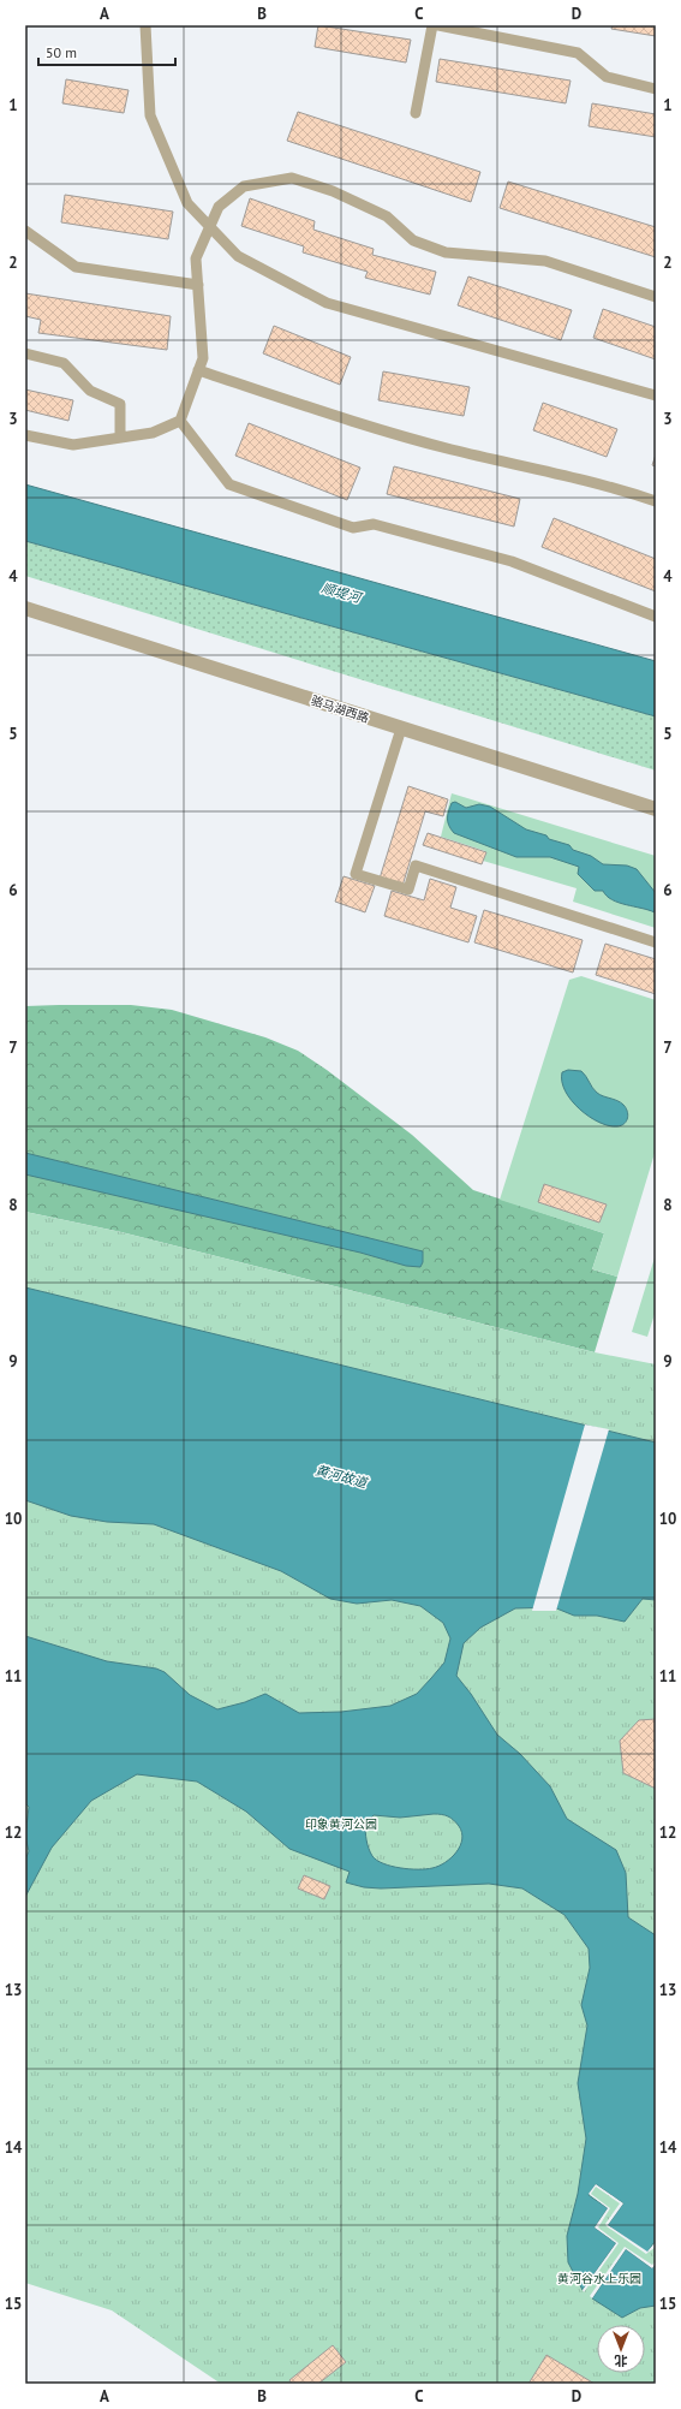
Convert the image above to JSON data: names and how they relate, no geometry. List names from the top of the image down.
{
  "streets": {
    "street": ["骆马湖西路"]
  },
  "water": ["顺堤河", "黄河故道"],
  "parks": ["印象黄河公园", "黄河谷水上乐园"],
  "scale_bar": "50 m",
  "north": "bottom",
  "grid": {
    "columns": [
      "A",
      "B",
      "C",
      "D"
    ],
    "rows": [
      "1",
      "2",
      "3",
      "4",
      "5",
      "6",
      "7",
      "8",
      "9",
      "10",
      "11",
      "12",
      "13",
      "14",
      "15"
    ]
  }
}
